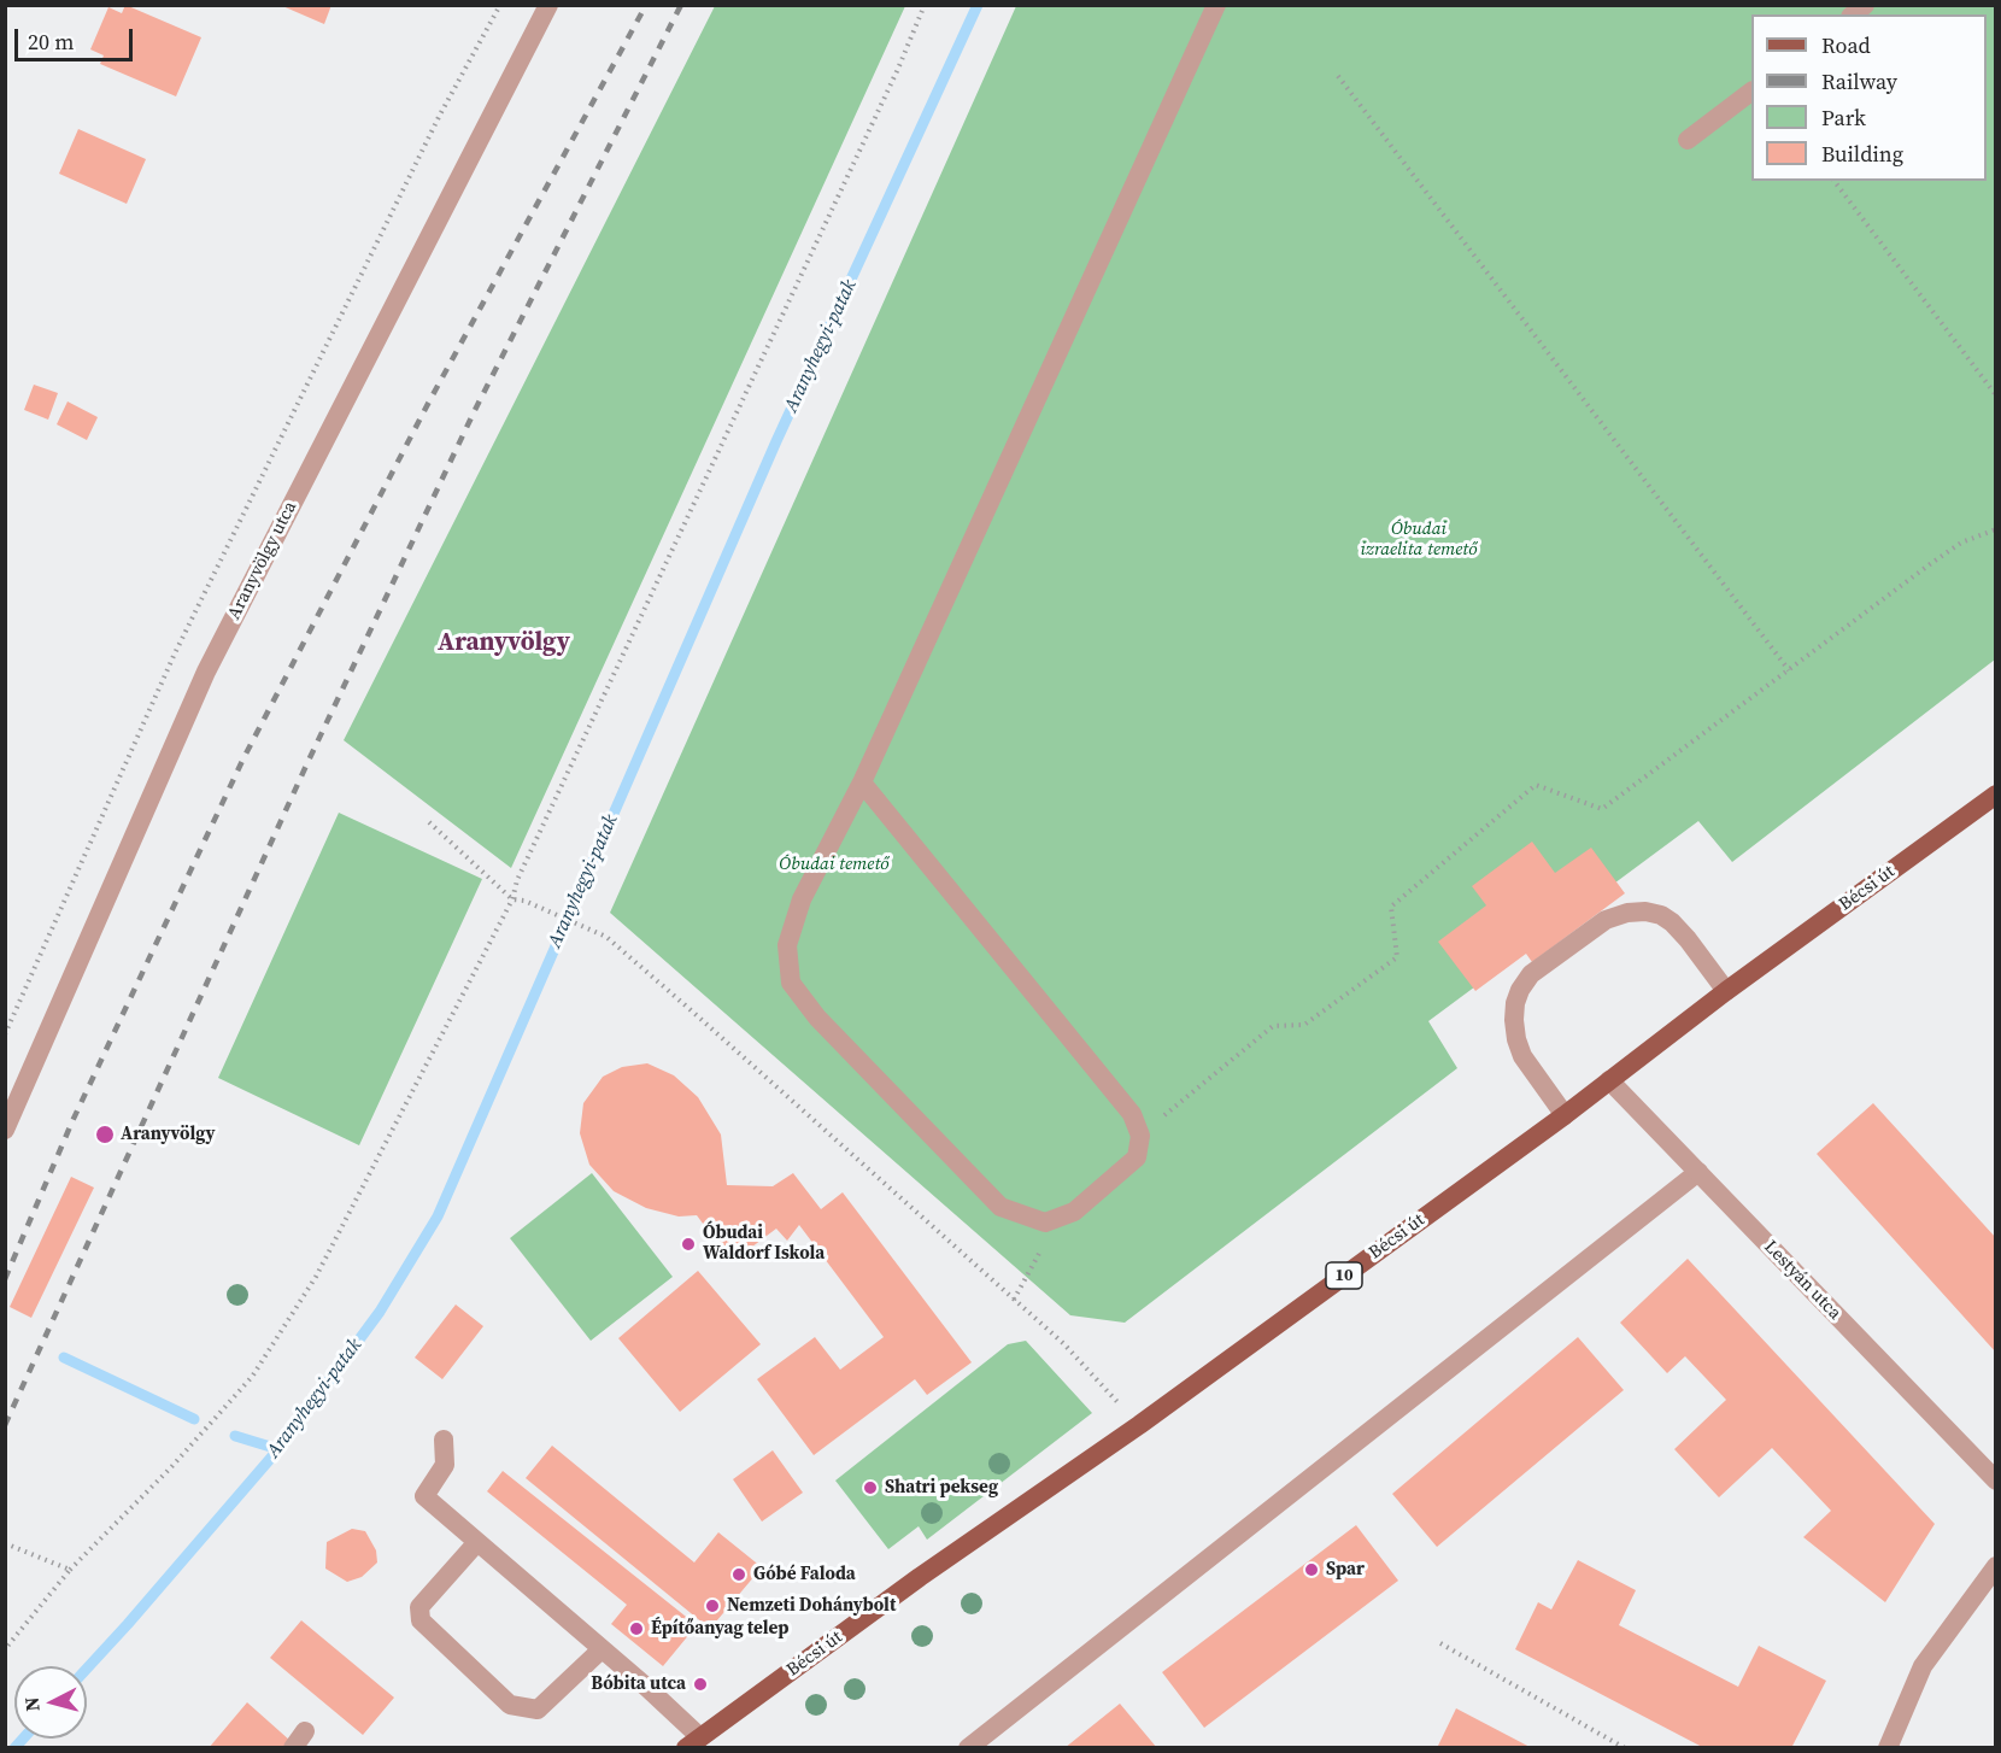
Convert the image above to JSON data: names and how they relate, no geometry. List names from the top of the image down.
{
  "streets": {
    "main road": ["Bécsi út", "10"],
    "street": ["Aranyvölgy utca", "Lestyán utca"]
  },
  "crossings": [
    ["Bécsi út", "Lestyán utca"]
  ],
  "districts": ["Aranyvölgy"],
  "water": ["Aranyhegyi-patak"],
  "parks": ["Óbudai izraelita temető", "Óbudai temető"],
  "places": [
    "Aranyvölgy",
    "Óbudai Waldorf Iskola",
    "Shatri pekseg",
    "Spar",
    "Góbé Faloda",
    "Nemzeti Dohánybolt",
    "Építőanyag telep",
    "Bóbita utca"
  ],
  "legend": [
    "Road",
    "Railway",
    "Park",
    "Building"
  ],
  "scale_bar": "20 m",
  "north": "left"
}
